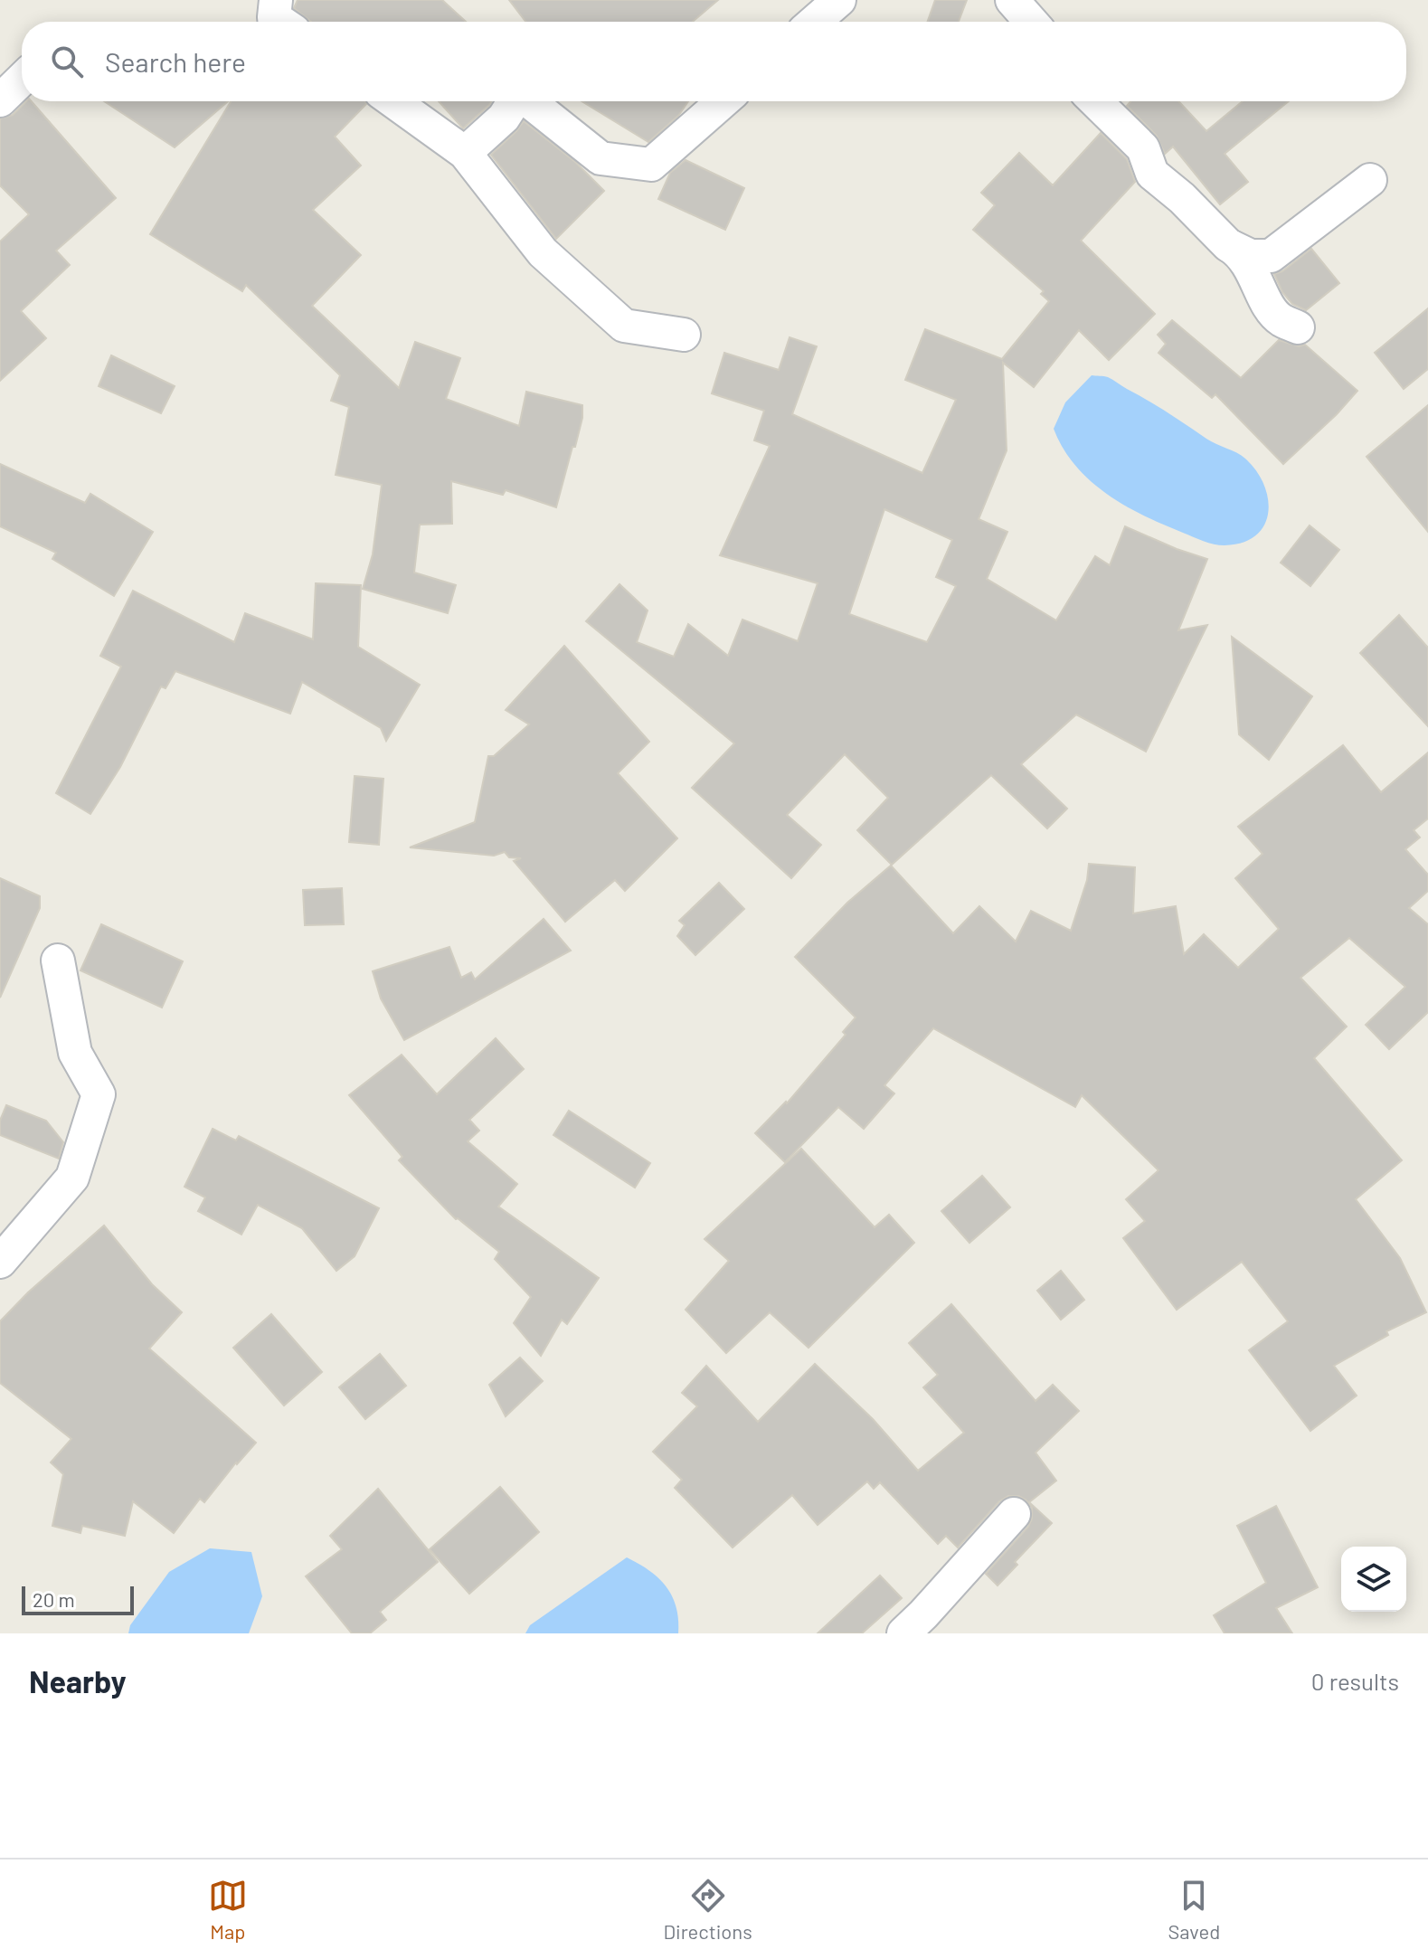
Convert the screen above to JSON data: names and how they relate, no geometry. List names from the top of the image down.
{
  "scale_bar": "20 m",
  "page": {
    "search": "Search here",
    "scale": "20 m",
    "heading": ["Nearby", "0 results"],
    "nav": ["Map", "Directions", "Saved"]
  }
}
